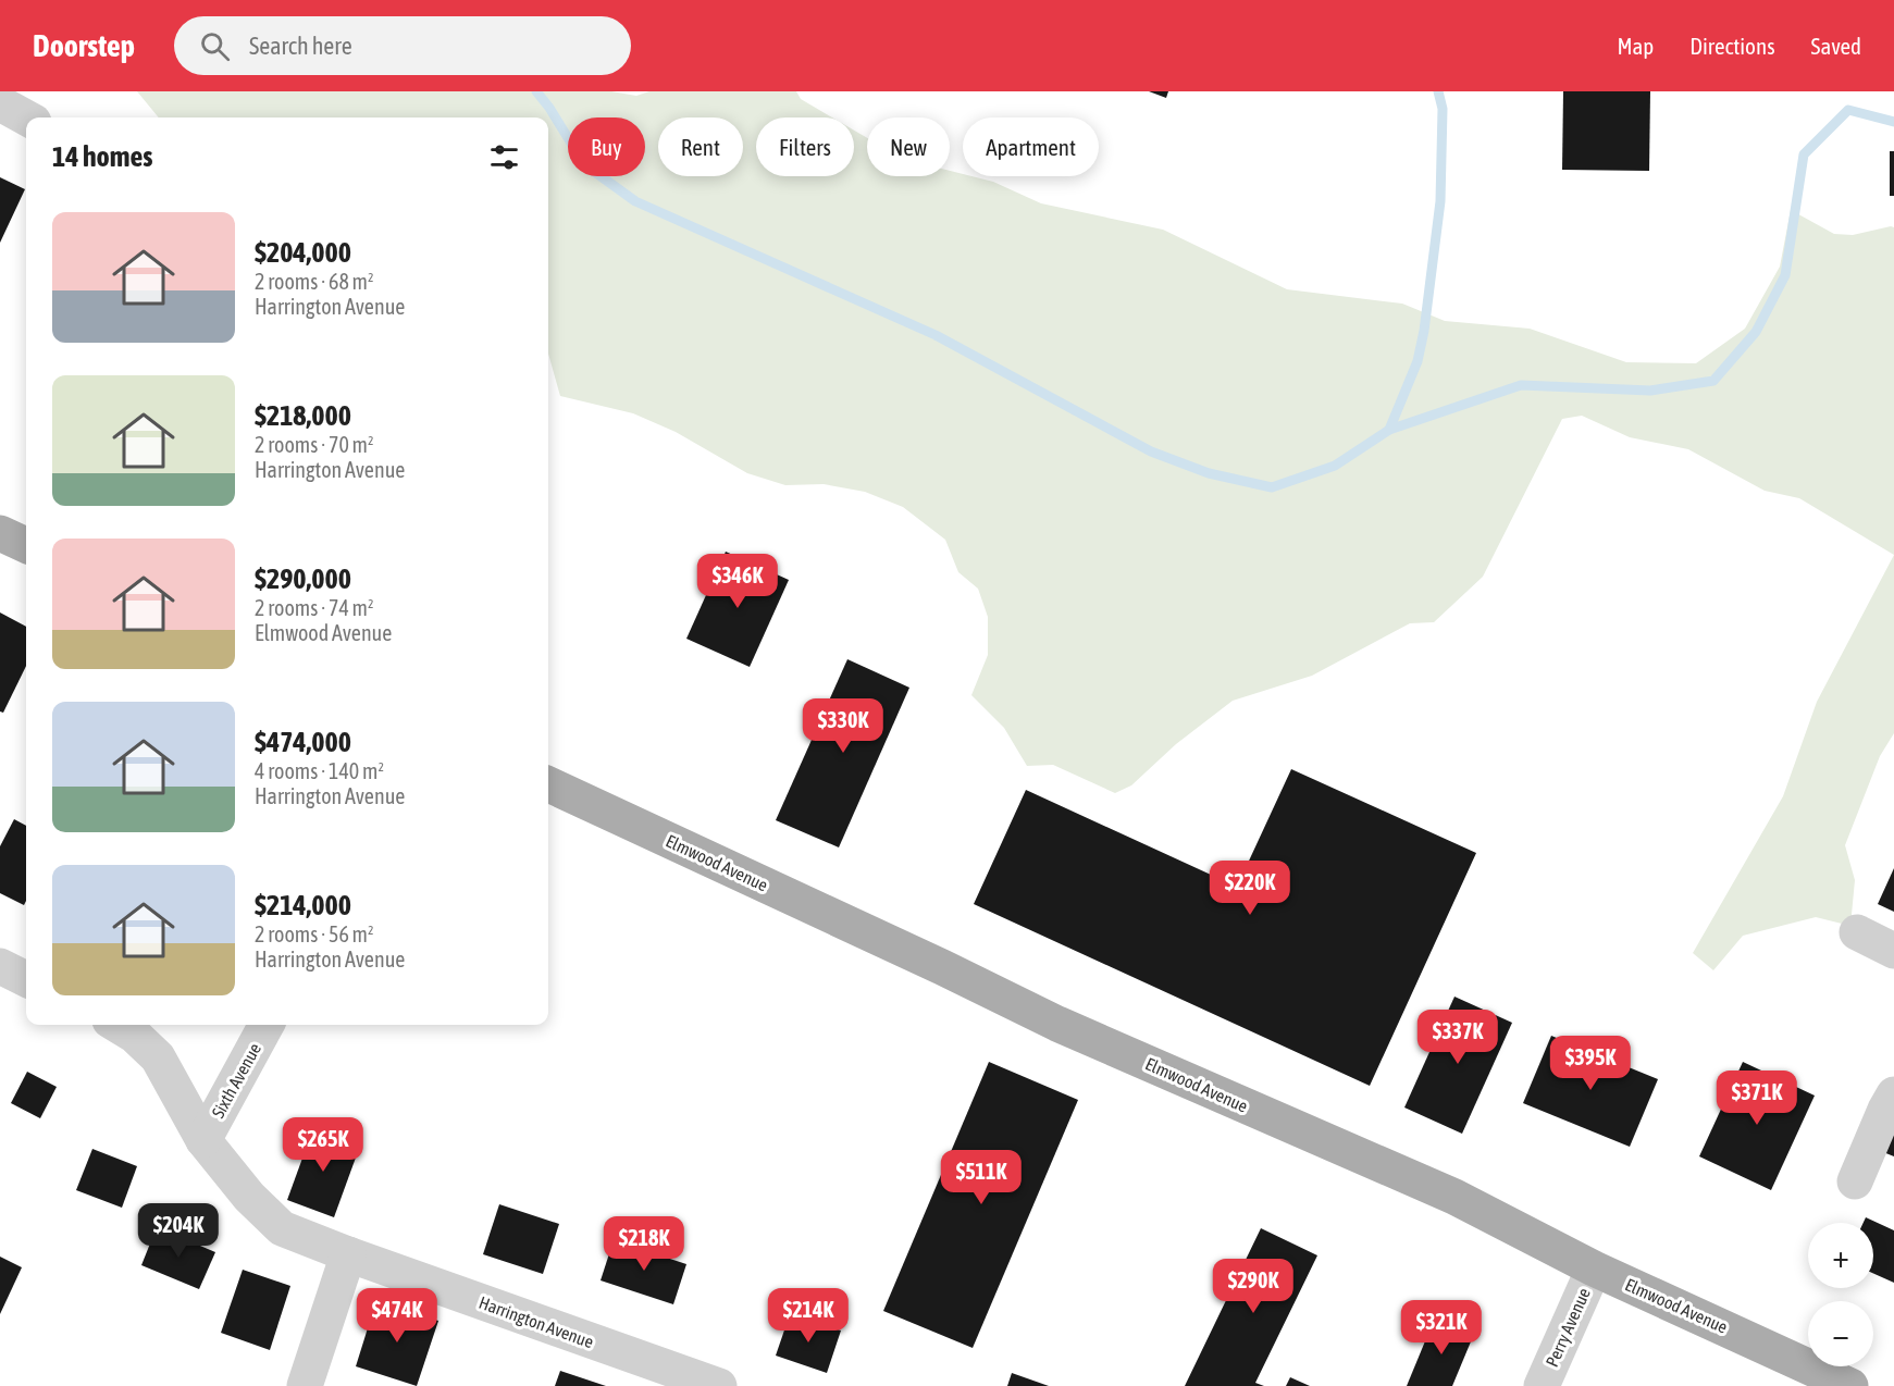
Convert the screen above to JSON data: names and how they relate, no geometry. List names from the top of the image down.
{
  "streets": {
    "main road": ["Elmwood Avenue"],
    "street": ["Sixth Avenue", "Harrington Avenue", "Perry Avenue"]
  },
  "crossings": [
    ["Elmwood Avenue", "Perry Avenue"],
    ["Sixth Avenue", "Harrington Avenue"]
  ],
  "page": {
    "header": "Doorstep",
    "search": "Search here",
    "nav": ["Map", "Directions", "Saved"],
    "chip": [
      "Buy",
      "Rent",
      "Filters",
      "New",
      "Apartment"
    ],
    "heading": "14 homes",
    "list": [
      {
        "name": "$204,000",
        "note": "2 rooms · 68 m² · Harrington Avenue"
      },
      {
        "name": "$218,000",
        "note": "2 rooms · 70 m² · Harrington Avenue"
      },
      {
        "name": "$290,000",
        "note": "2 rooms · 74 m² · Elmwood Avenue"
      },
      {
        "name": "$474,000",
        "note": "4 rooms · 140 m² · Harrington Avenue"
      },
      {
        "name": "$214,000",
        "note": "2 rooms · 56 m² · Harrington Avenue"
      }
    ],
    "price": [
      "$346K",
      "$330K",
      "$220K",
      "$337K",
      "$395K",
      "$371K",
      "$265K",
      "$511K",
      "$204K",
      "$218K",
      "$290K",
      "$474K",
      "$214K",
      "$321K"
    ],
    "map_buttons": ["+", "−"]
  }
}
